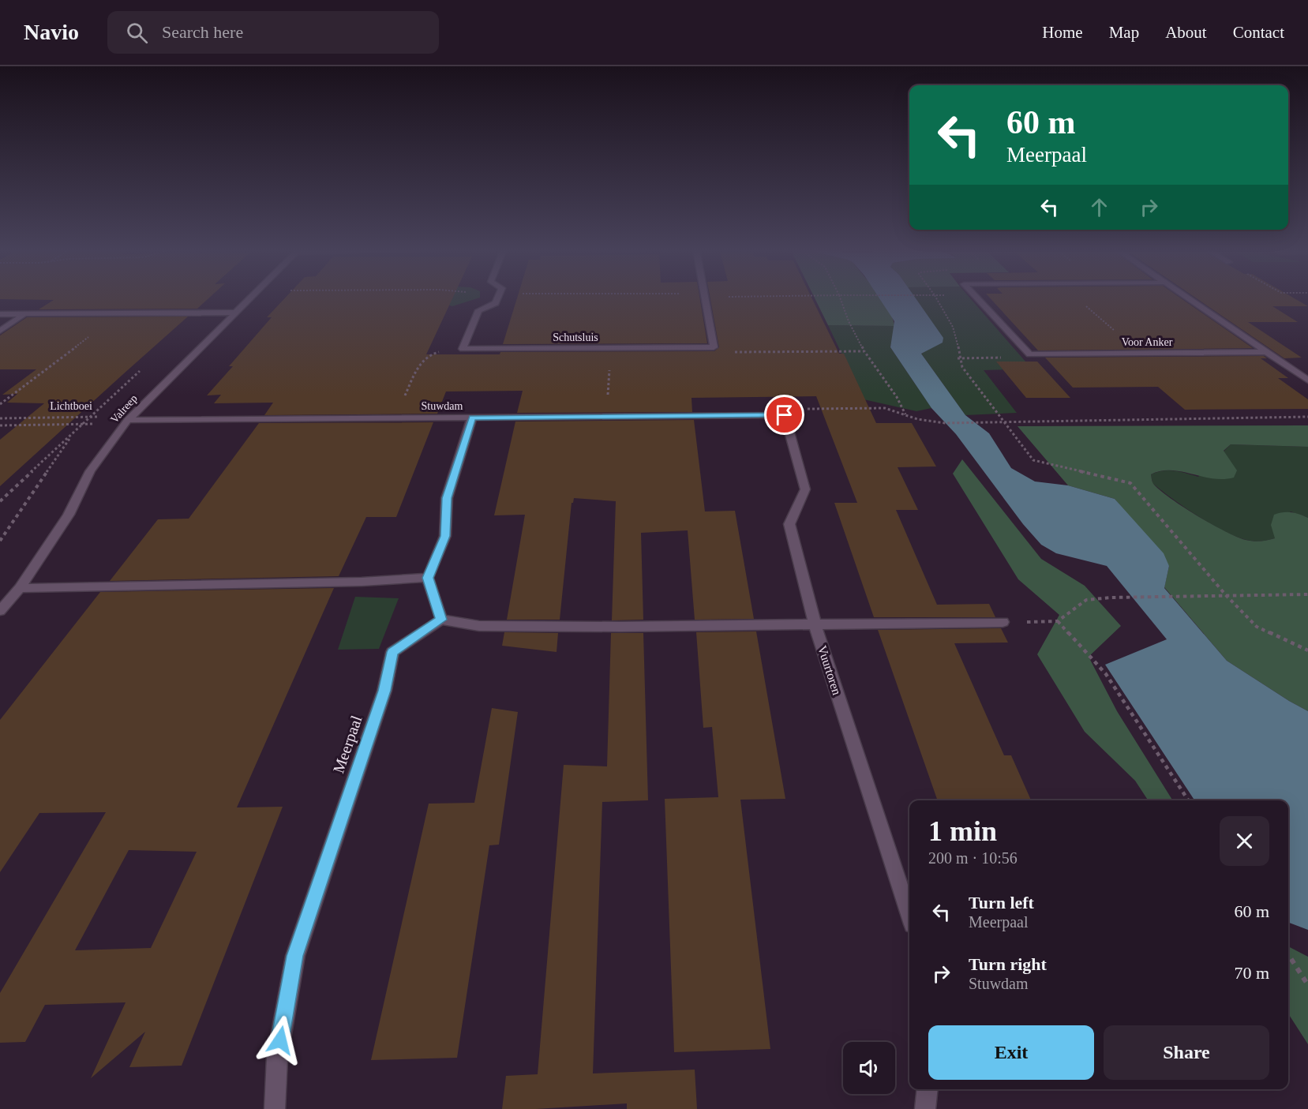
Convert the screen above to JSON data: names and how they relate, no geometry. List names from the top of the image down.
{
  "streets": {
    "street": [
      "Schutsluis",
      "Voor Anker",
      "Stuwdam",
      "Valreep",
      "Vuurtoren",
      "Meerpaal"
    ],
    "path": ["Lichtboei"]
  },
  "crossings": [
    ["Lichtboei", "Stuwdam"],
    ["Lichtboei", "Valreep"],
    ["Stuwdam", "Valreep"],
    ["Stuwdam", "Vuurtoren"]
  ],
  "page": {
    "header": "Navio",
    "search": "Search here",
    "nav": [
      "Home",
      "Map",
      "About",
      "Contact"
    ],
    "turn": ["60 m", "Meerpaal"],
    "heading": ["1 min", "200 m · 10:56"],
    "list": [
      {
        "name": "Turn left",
        "note": "Meerpaal",
        "value": "60 m"
      },
      {
        "name": "Turn right",
        "note": "Stuwdam",
        "value": "70 m"
      }
    ],
    "buttons": ["Exit", "Share"]
  }
}
